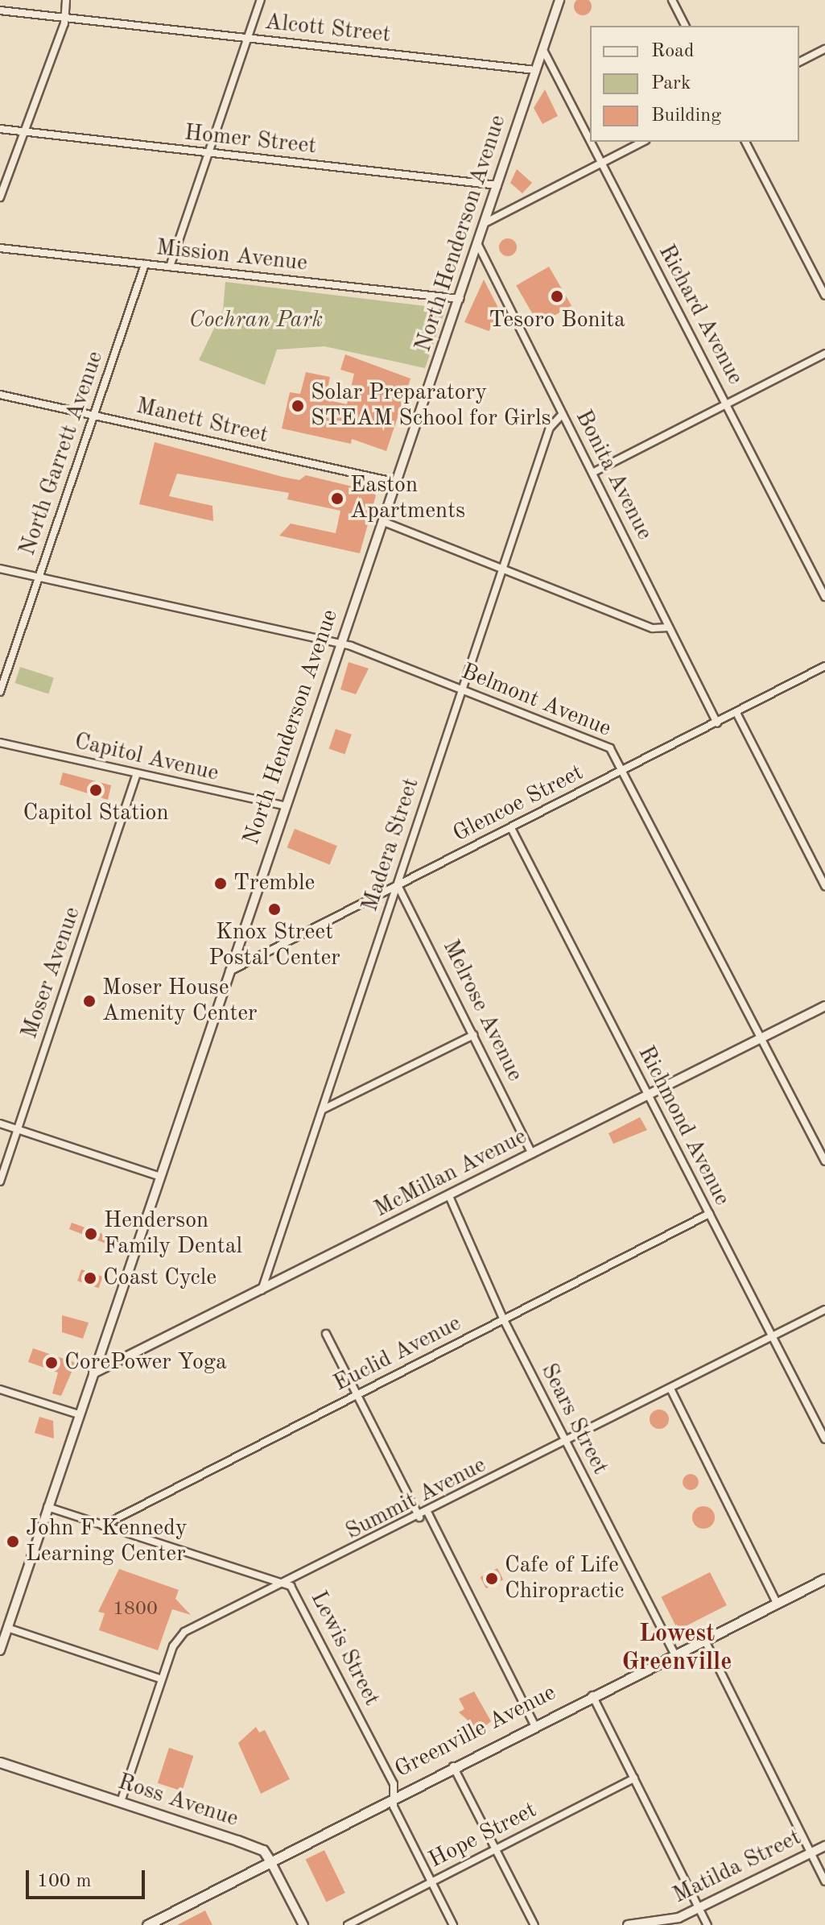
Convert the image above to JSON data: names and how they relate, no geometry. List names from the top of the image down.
{
  "streets": {
    "main road": ["Greenville Avenue", "Ross Avenue"],
    "street": [
      "Alcott Street",
      "Homer Street",
      "North Henderson Avenue",
      "Mission Avenue",
      "Richard Avenue",
      "Manett Street",
      "North Garrett Avenue",
      "Bonita Avenue",
      "Belmont Avenue",
      "Capitol Avenue",
      "Glencoe Street",
      "Madera Street",
      "Moser Avenue",
      "Melrose Avenue",
      "Richmond Avenue",
      "McMillan Avenue",
      "Euclid Avenue",
      "Sears Street",
      "Summit Avenue",
      "Lewis Street",
      "Hope Street",
      "Matilda Street"
    ]
  },
  "crossings": [
    ["Alcott Street", "North Henderson Avenue"],
    ["Homer Street", "North Henderson Avenue"],
    ["North Henderson Avenue", "Mission Avenue"],
    ["North Henderson Avenue", "Richard Avenue"],
    ["North Henderson Avenue", "Manett Street"],
    ["North Henderson Avenue", "Bonita Avenue"],
    ["North Henderson Avenue", "Belmont Avenue"],
    ["North Henderson Avenue", "Capitol Avenue"],
    ["North Henderson Avenue", "Glencoe Street"],
    ["North Henderson Avenue", "McMillan Avenue"],
    ["North Henderson Avenue", "Lewis Street"],
    ["Mission Avenue", "North Garrett Avenue"],
    ["Manett Street", "North Garrett Avenue"],
    ["North Garrett Avenue", "Belmont Avenue"],
    ["Bonita Avenue", "Glencoe Street"],
    ["Bonita Avenue", "Madera Street"],
    ["Belmont Avenue", "Glencoe Street"],
    ["Belmont Avenue", "Madera Street"],
    ["Belmont Avenue", "McMillan Avenue"],
    ["Capitol Avenue", "Moser Avenue"],
    ["Glencoe Street", "Madera Street"],
    ["Glencoe Street", "Melrose Avenue"],
    ["Glencoe Street", "Richmond Avenue"],
    ["Madera Street", "Melrose Avenue"],
    ["Madera Street", "McMillan Avenue"],
    ["Melrose Avenue", "McMillan Avenue"],
    ["Richmond Avenue", "McMillan Avenue"],
    ["Richmond Avenue", "Euclid Avenue"],
    ["Richmond Avenue", "Summit Avenue"],
    ["McMillan Avenue", "Sears Street"],
    ["Euclid Avenue", "Sears Street"],
    ["Euclid Avenue", "Lewis Street"],
    ["Sears Street", "Summit Avenue"],
    ["Sears Street", "Greenville Avenue"],
    ["Summit Avenue", "Lewis Street"],
    ["Summit Avenue", "Ross Avenue"],
    ["Lewis Street", "Greenville Avenue"],
    ["Lewis Street", "Hope Street"],
    ["Greenville Avenue", "Ross Avenue"]
  ],
  "districts": ["Lowest Greenville"],
  "parks": ["Cochran Park"],
  "places": [
    "Tesoro Bonita",
    "Solar Preparatory STEAM School for Girls",
    "Easton Apartments",
    "Capitol Station",
    "Tremble",
    "Knox Street Postal Center",
    "Moser House Amenity Center",
    "Henderson Family Dental",
    "Coast Cycle",
    "CorePower Yoga",
    "John F Kennedy Learning Center",
    "Cafe of Life Chiropractic"
  ],
  "house_numbers": ["1800"],
  "legend": ["Road", "Park", "Building"],
  "scale_bar": "100 m"
}
